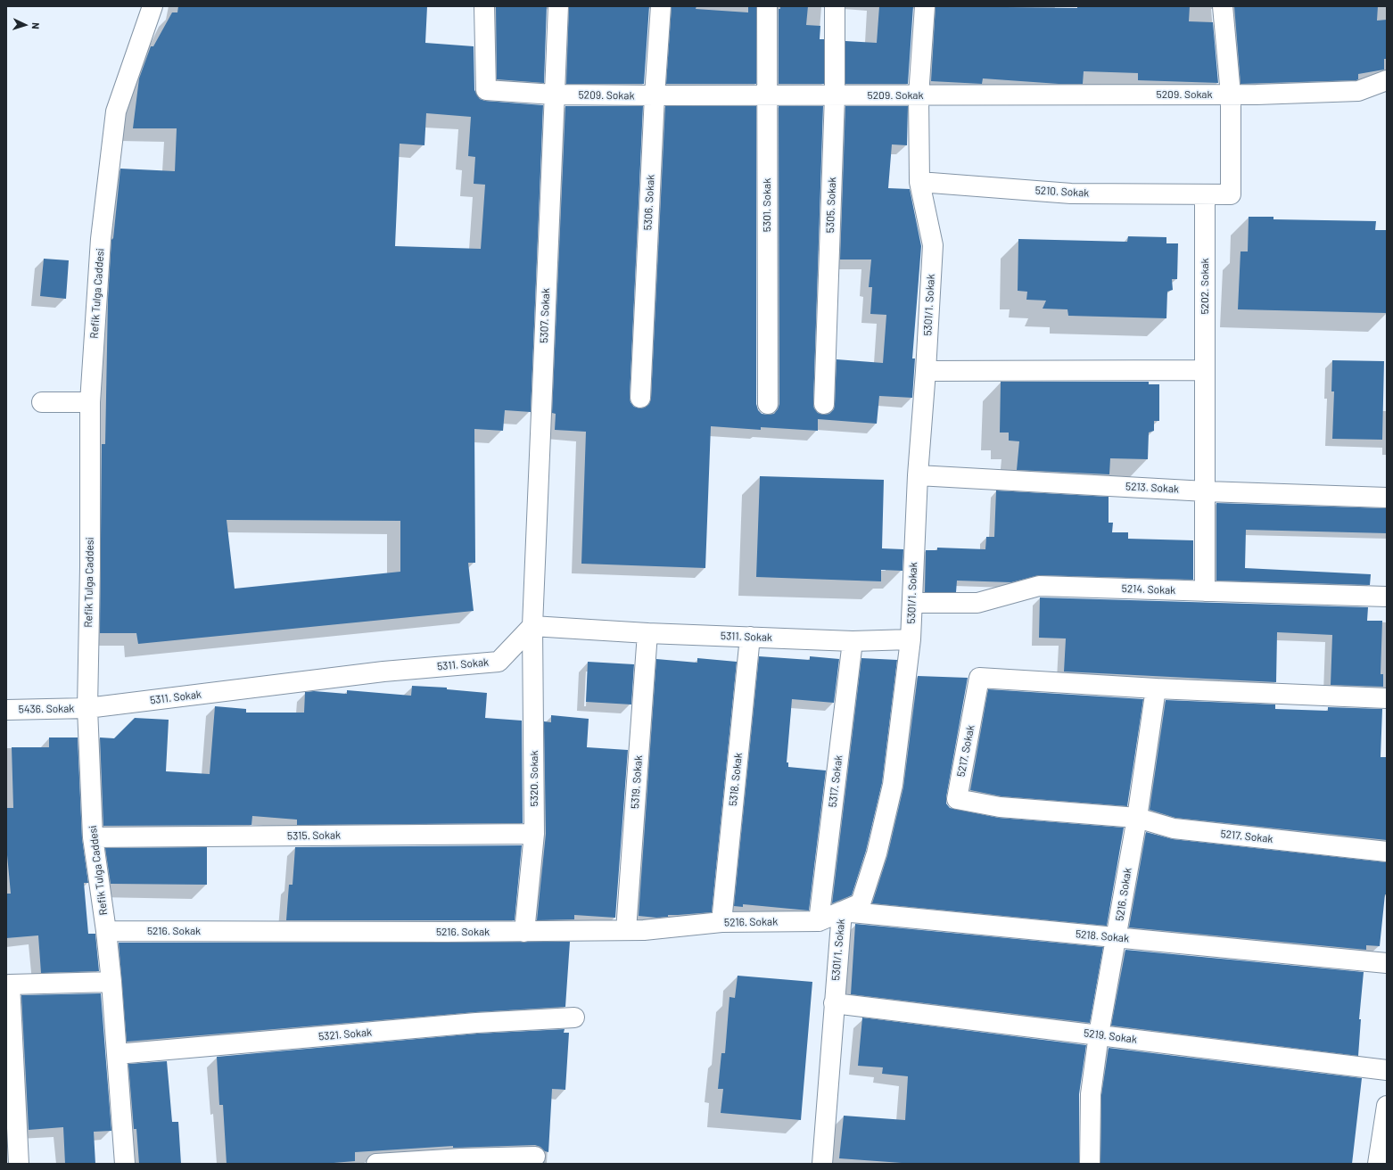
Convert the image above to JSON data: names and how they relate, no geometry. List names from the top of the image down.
{
  "streets": {
    "street": [
      "5209. Sokak",
      "5210. Sokak",
      "5306. Sokak",
      "5301. Sokak",
      "5305. Sokak",
      "5202. Sokak",
      "Refik Tulga Caddesi",
      "5301/1. Sokak",
      "5307. Sokak",
      "5213. Sokak",
      "5214. Sokak",
      "5311. Sokak",
      "5436. Sokak",
      "5217. Sokak",
      "5320. Sokak",
      "5318. Sokak",
      "5317. Sokak",
      "5319. Sokak",
      "5315. Sokak",
      "5216. Sokak",
      "5218. Sokak",
      "5321. Sokak",
      "5219. Sokak"
    ]
  },
  "crossings": [
    ["5209. Sokak", "5306. Sokak"],
    ["5209. Sokak", "5301. Sokak"],
    ["5209. Sokak", "5305. Sokak"],
    ["5209. Sokak", "5301/1. Sokak"],
    ["5209. Sokak", "5307. Sokak"],
    ["5210. Sokak", "5202. Sokak"],
    ["5210. Sokak", "5301/1. Sokak"],
    ["5202. Sokak", "5213. Sokak"],
    ["5202. Sokak", "5214. Sokak"],
    ["Refik Tulga Caddesi", "5311. Sokak"],
    ["Refik Tulga Caddesi", "5436. Sokak"],
    ["Refik Tulga Caddesi", "5315. Sokak"],
    ["Refik Tulga Caddesi", "5216. Sokak"],
    ["Refik Tulga Caddesi", "5321. Sokak"],
    ["5301/1. Sokak", "5213. Sokak"],
    ["5301/1. Sokak", "5214. Sokak"],
    ["5301/1. Sokak", "5311. Sokak"],
    ["5301/1. Sokak", "5218. Sokak"],
    ["5301/1. Sokak", "5219. Sokak"],
    ["5307. Sokak", "5311. Sokak"],
    ["5307. Sokak", "5320. Sokak"],
    ["5311. Sokak", "5436. Sokak"],
    ["5311. Sokak", "5320. Sokak"],
    ["5311. Sokak", "5318. Sokak"],
    ["5311. Sokak", "5317. Sokak"],
    ["5311. Sokak", "5319. Sokak"],
    ["5217. Sokak", "5216. Sokak"],
    ["5320. Sokak", "5315. Sokak"],
    ["5320. Sokak", "5216. Sokak"],
    ["5318. Sokak", "5216. Sokak"],
    ["5317. Sokak", "5216. Sokak"],
    ["5317. Sokak", "5218. Sokak"],
    ["5319. Sokak", "5216. Sokak"],
    ["5216. Sokak", "5218. Sokak"],
    ["5216. Sokak", "5219. Sokak"]
  ],
  "north": "right"
}
